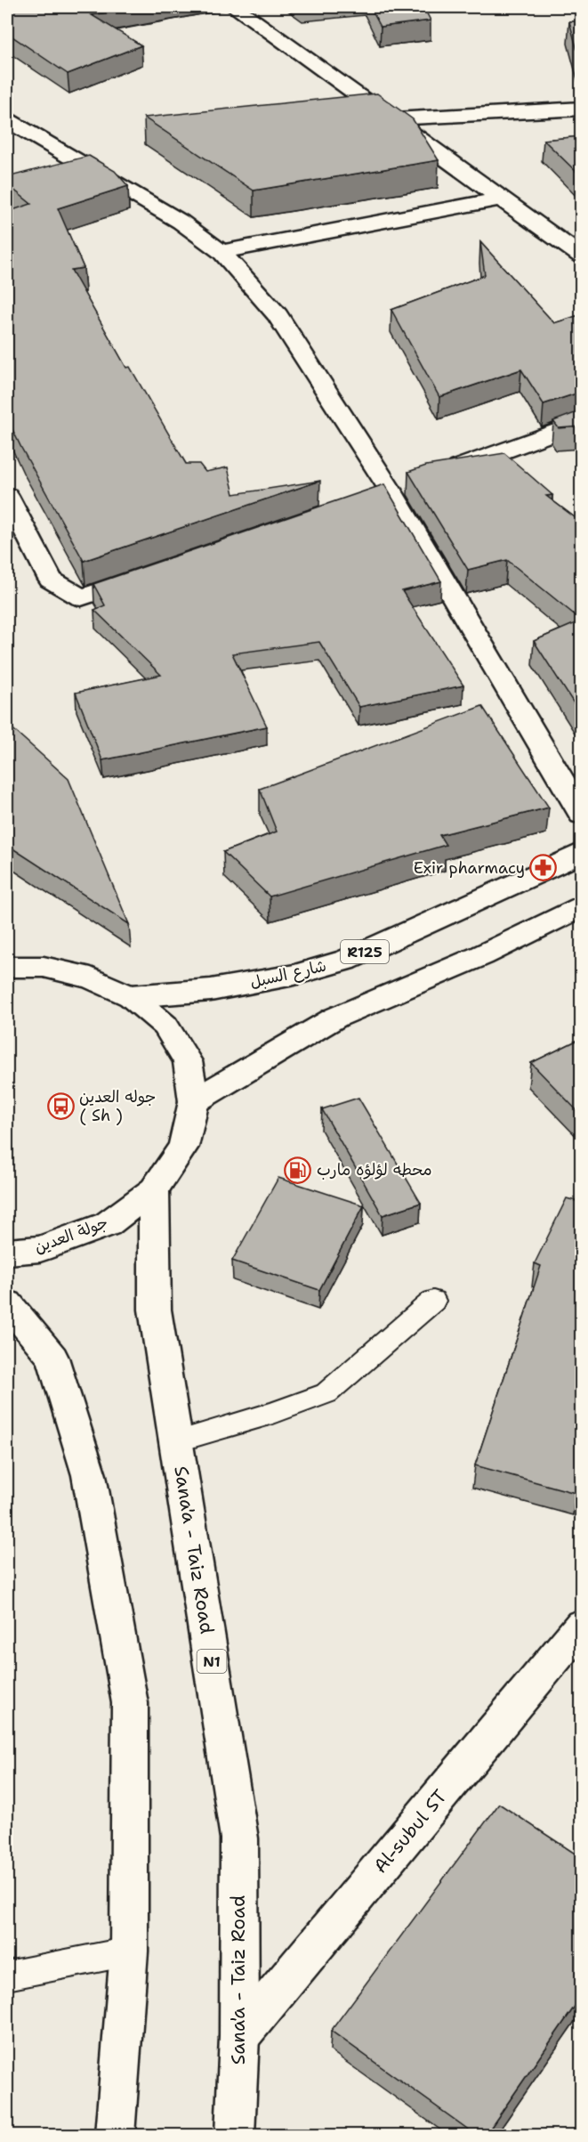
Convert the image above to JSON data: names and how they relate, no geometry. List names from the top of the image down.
{
  "streets": {
    "main road": [
      "R125",
      "شارع السبل",
      "جولة العدين",
      "Sana'a - Taiz Road",
      "N1",
      "Al-subul ST"
    ]
  },
  "crossings": [
    ["شارع السبل", "جولة العدين"],
    ["جولة العدين", "Sana'a - Taiz Road"],
    ["Sana'a - Taiz Road", "Al-subul ST"]
  ],
  "places": {
    "pharmacy": ["Exir pharmacy"],
    "bus stop": ["جوله العدين ( Sh )"],
    "fuel station": ["محطه لؤلؤه مارب"]
  }
}
